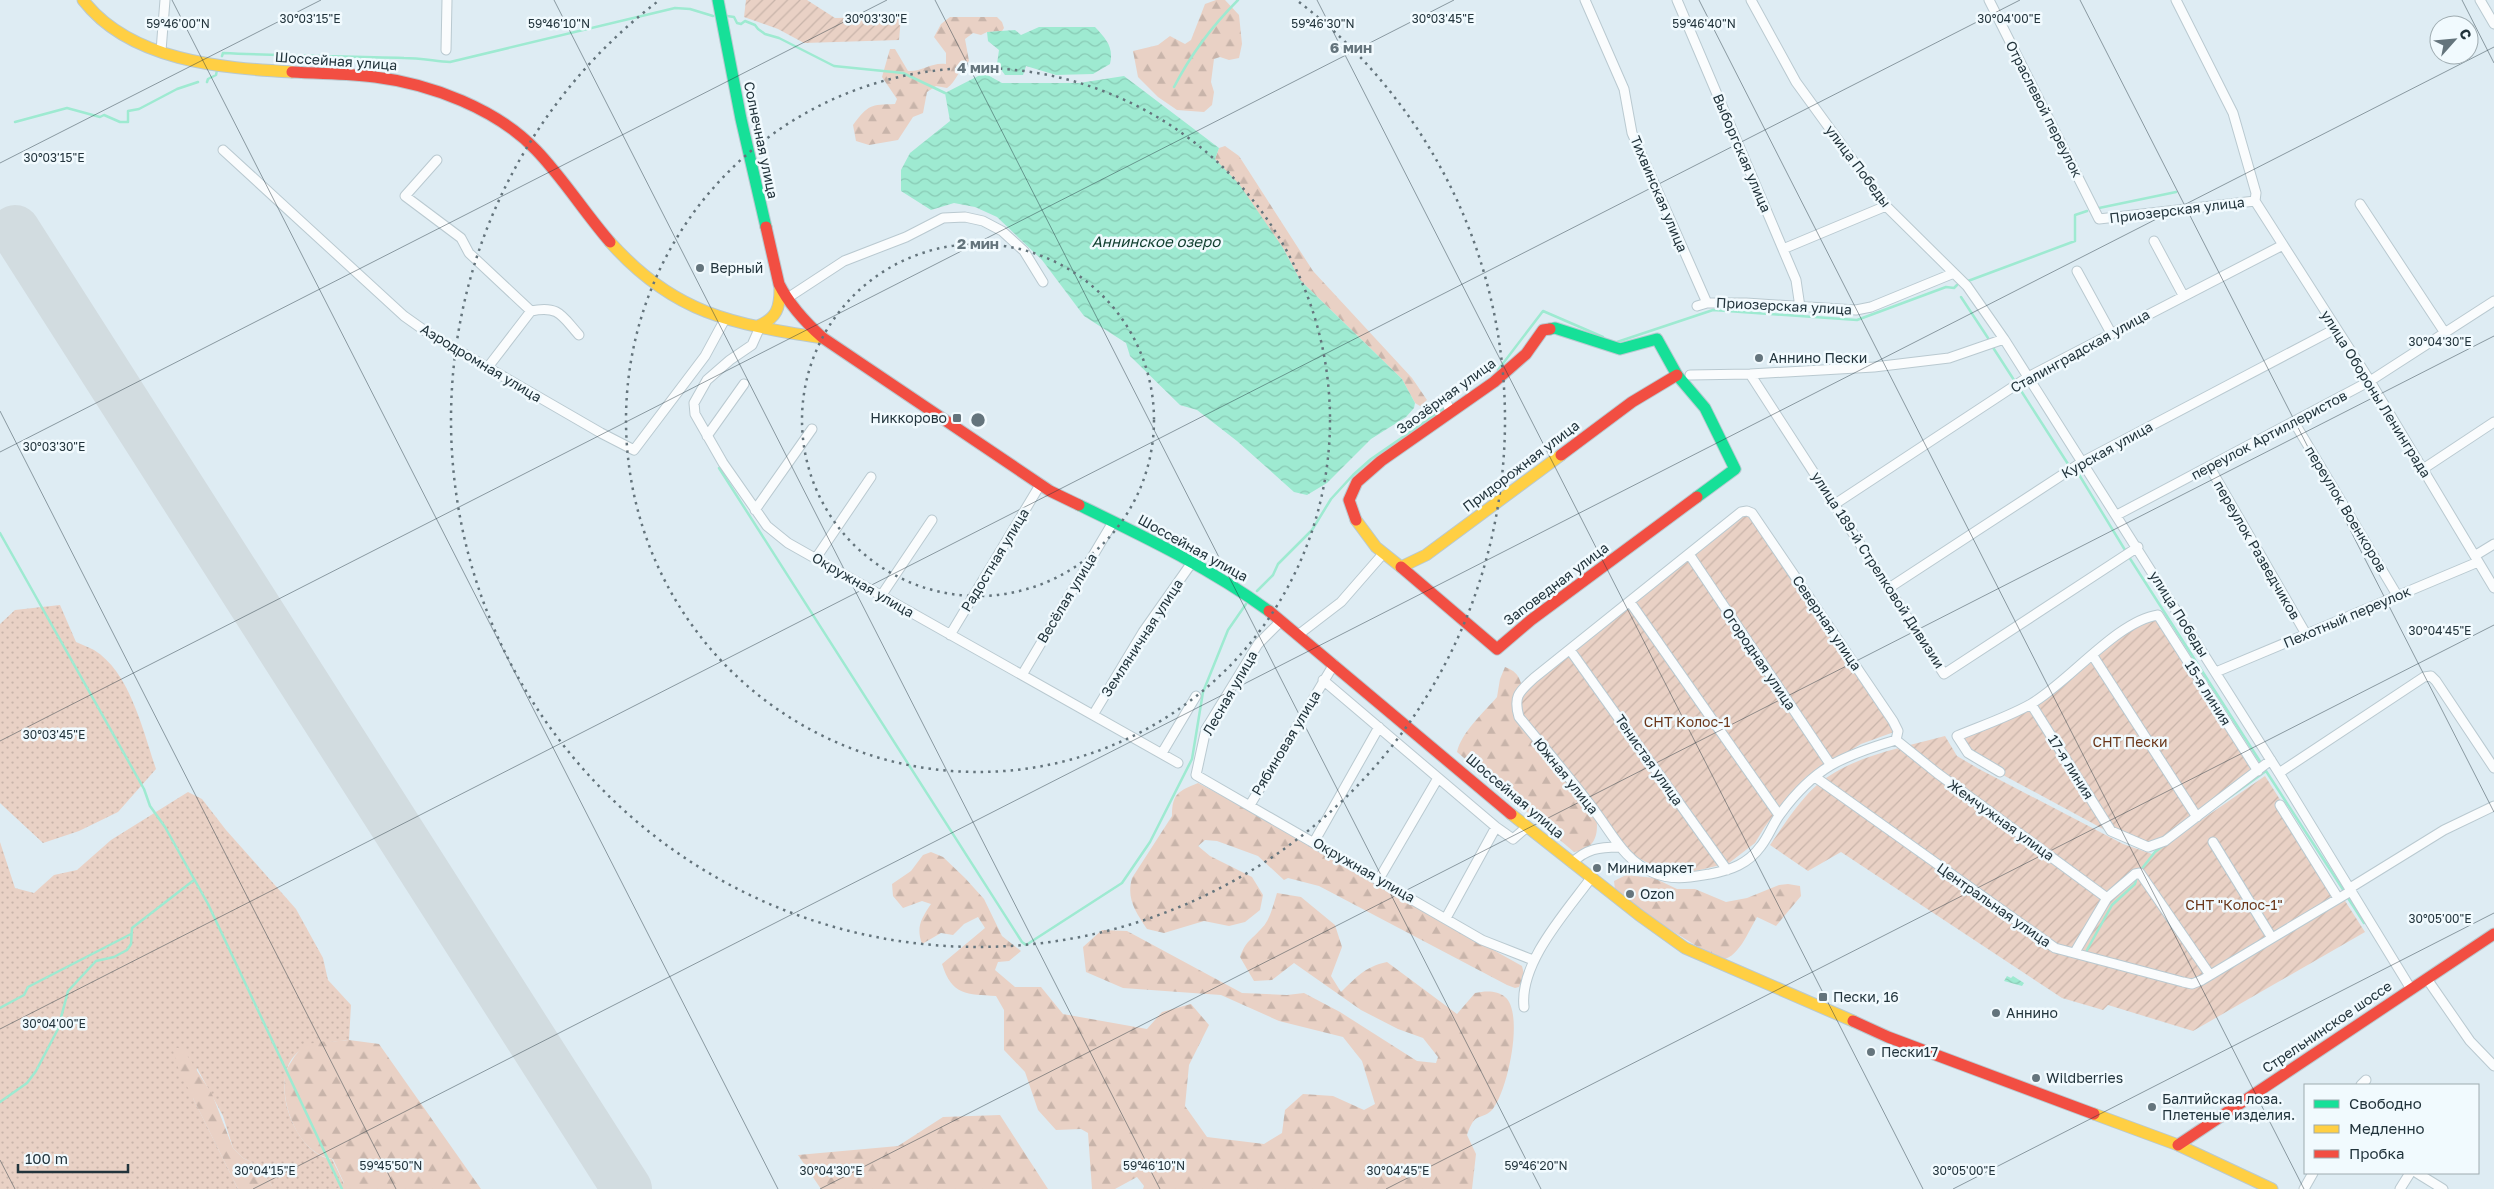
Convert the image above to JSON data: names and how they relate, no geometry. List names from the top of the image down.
{
  "streets": {
    "main road": [
      "Шоссейная улица",
      "Солнечная улица",
      "Заозёрная улица",
      "Придорожная улица",
      "Заповедная улица",
      "Стрельнинское шоссе"
    ],
    "street": [
      "Отраслевой переулок",
      "Выборгская улица",
      "улица Победы",
      "Тихвинская улица",
      "Приозерская улица",
      "Сталинградская улица",
      "Аэродромная улица",
      "улица Обороны Ленинграда",
      "переулок Артиллеристов",
      "Курская улица",
      "переулок Военкоров",
      "переулок Разведчиков",
      "Радостная улица",
      "улица 189-й Стрелковой Дивизии",
      "Окружная улица",
      "Весёлая улица",
      "Пехотный переулок",
      "Северная улица",
      "Земляничная улица",
      "Огородная улица",
      "Лесная улица",
      "15-я линия",
      "Рябиновая улица",
      "Тенистая улица",
      "17-я линия",
      "Южная улица",
      "Жемчужная улица",
      "Центральная улица"
    ]
  },
  "crossings": [
    ["Шоссейная улица", "Солнечная улица"],
    ["Шоссейная улица", "Аэродромная улица"],
    ["Шоссейная улица", "Радостная улица"],
    ["Шоссейная улица", "Окружная улица"],
    ["Шоссейная улица", "Весёлая улица"],
    ["Шоссейная улица", "Земляничная улица"],
    ["Шоссейная улица", "Лесная улица"],
    ["Шоссейная улица", "Рябиновая улица"],
    ["Шоссейная улица", "Стрельнинское шоссе"],
    ["Отраслевой переулок", "Приозерская улица"],
    ["Выборгская улица", "Приозерская улица"],
    ["улица Победы", "Приозерская улица"],
    ["улица Победы", "Сталинградская улица"],
    ["улица Победы", "переулок Артиллеристов"],
    ["улица Победы", "Курская улица"],
    ["улица Победы", "улица 189-й Стрелковой Дивизии"],
    ["улица Победы", "Пехотный переулок"],
    ["улица Победы", "Центральная улица"],
    ["улица Победы", "Стрельнинское шоссе"],
    ["Тихвинская улица", "Приозерская улица"],
    ["Приозерская улица", "улица Обороны Ленинграда"],
    ["Сталинградская улица", "улица Обороны Ленинграда"],
    ["Сталинградская улица", "улица 189-й Стрелковой Дивизии"],
    ["улица Обороны Ленинграда", "переулок Артиллеристов"],
    ["улица Обороны Ленинграда", "Курская улица"],
    ["улица Обороны Ленинграда", "Пехотный переулок"],
    ["Заозёрная улица", "Придорожная улица"],
    ["Заозёрная улица", "Заповедная улица"],
    ["переулок Артиллеристов", "переулок Военкоров"],
    ["переулок Артиллеристов", "переулок Разведчиков"],
    ["Курская улица", "улица 189-й Стрелковой Дивизии"],
    ["Придорожная улица", "Заповедная улица"],
    ["переулок Военкоров", "Пехотный переулок"],
    ["переулок Разведчиков", "Пехотный переулок"],
    ["Радостная улица", "Окружная улица"],
    ["Окружная улица", "Весёлая улица"],
    ["Окружная улица", "Земляничная улица"],
    ["Окружная улица", "Лесная улица"],
    ["Окружная улица", "Рябиновая улица"],
    ["Северная улица", "Огородная улица"],
    ["Северная улица", "Жемчужная улица"],
    ["Тенистая улица", "Южная улица"]
  ],
  "water": ["Аннинское озеро"],
  "parks": ["СНТ Колос-1", "СНТ Пески", "СНТ \"Колос-1\""],
  "places": {
    "other": [
      "Верный",
      "Аннино Пески",
      "Минимаркет",
      "Ozon",
      "Аннино",
      "Пески17",
      "Wildberries",
      "Балтийская лоза. Плетеные изделия."
    ],
    "transit": ["Никкорово", "Пески, 16"]
  },
  "legend": ["Свободно", "Медленно", "Пробка"],
  "scale_bar": "100 m",
  "north": "top right",
  "coordinates": [
    "30°03'15\"E",
    "30°03'30\"E",
    "30°04'00\"E",
    "30°03'45\"E",
    "59°46'00\"N",
    "59°46'10\"N",
    "59°46'30\"N",
    "59°46'40\"N",
    "30°04'30\"E",
    "30°04'45\"E",
    "30°05'00\"E",
    "59°45'50\"N",
    "59°46'20\"N",
    "30°04'15\"E"
  ],
  "rings": ["6 мин", "4 мин", "2 мин"]
}
